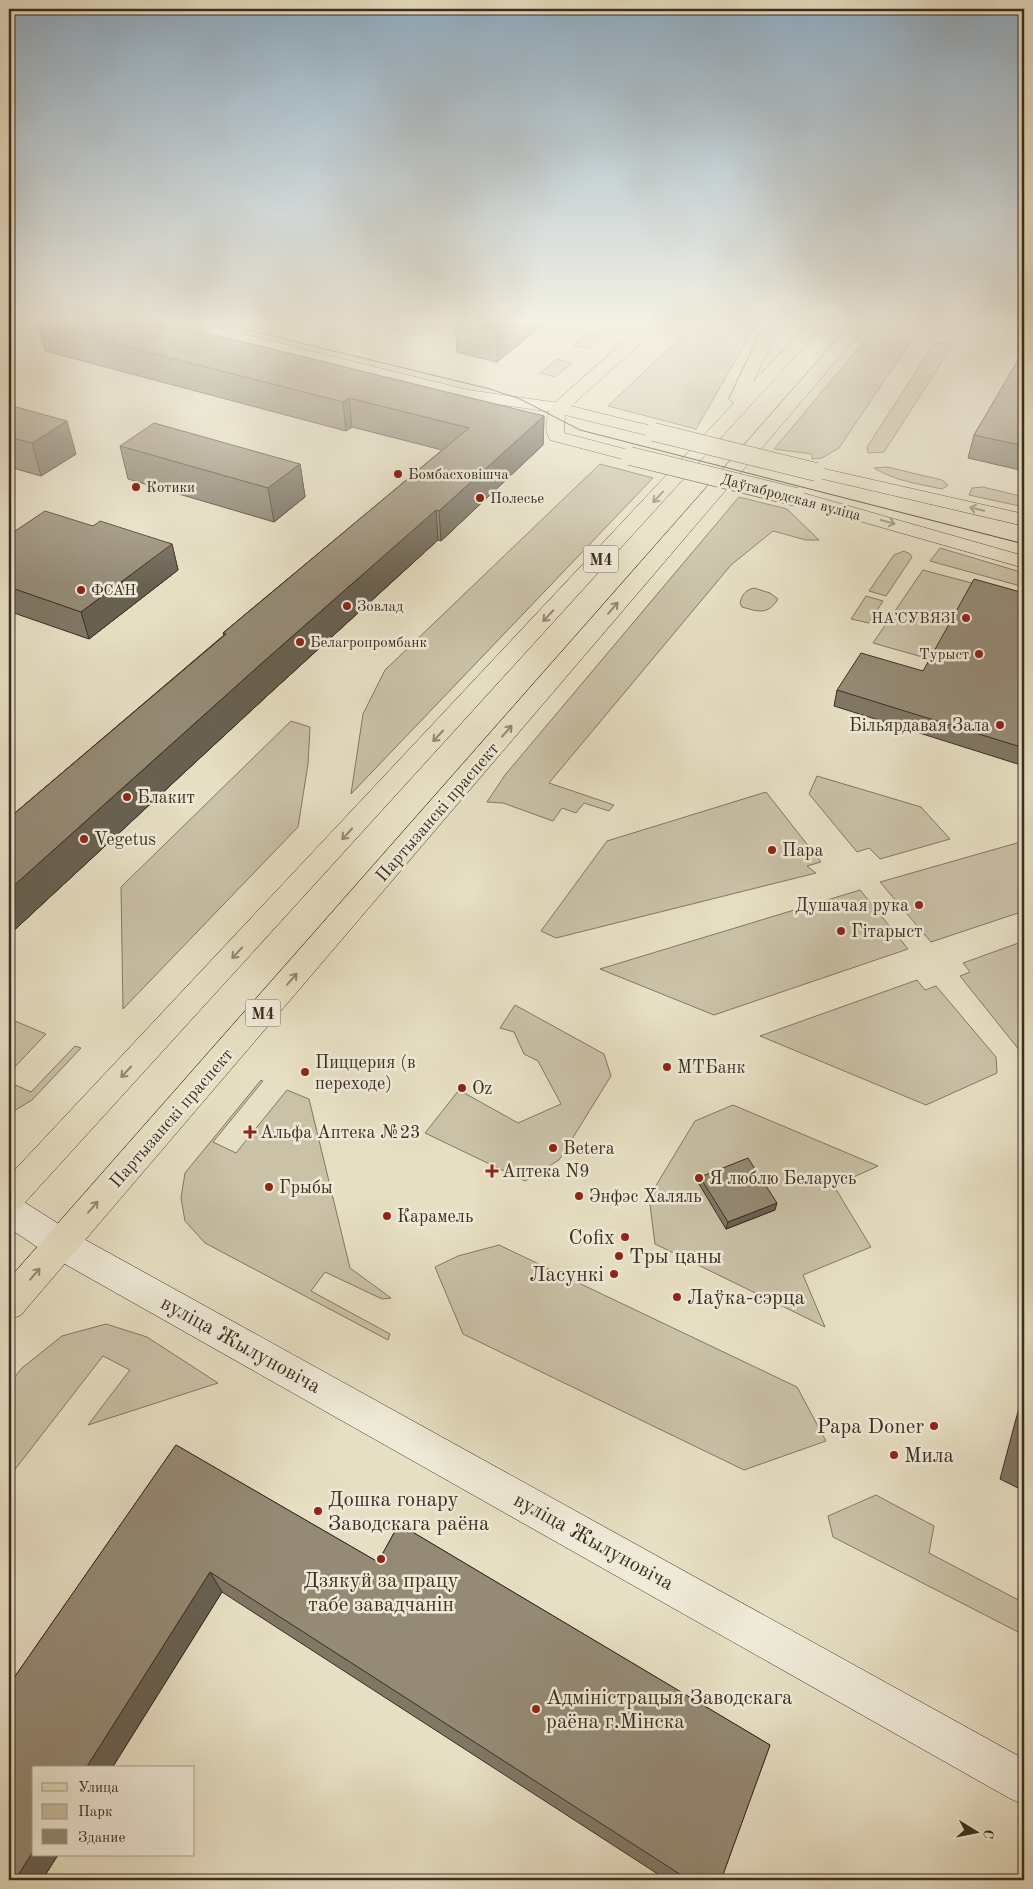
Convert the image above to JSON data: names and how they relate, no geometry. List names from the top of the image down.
{
  "streets": {
    "main road": [
      "Даўгабродская вуліца",
      "М4",
      "Партызанскі праспект",
      "вуліца Жылуновіча"
    ]
  },
  "crossings": [
    ["Партызанскі праспект", "вуліца Жылуновіча"]
  ],
  "places": {
    "other": [
      "Бомбасховішча",
      "Котики",
      "Полесье",
      "ФСАН",
      "Зовлад",
      "НАʼСУВЯЗІ",
      "Белагропромбанк",
      "Турыст",
      "Більярдавая Зала",
      "Блакит",
      "Vegetus",
      "Пара",
      "Душачая рука",
      "Гітарыст",
      "МТБанк",
      "Пиццерия (в переходе)",
      "Oz",
      "Betera",
      "Я люблю Беларусь",
      "Грыбы",
      "Энфэс Халяль",
      "Карамель",
      "Cofix",
      "Тры цаны",
      "Ласункі",
      "Лаўка-сэрца",
      "Papa Doner",
      "Мила",
      "Дошка гонару Заводскага раёна",
      "Дзякуй за працу табе завадчанін",
      "Адміністрацыя Заводскага раёна г.Мінска"
    ],
    "health": ["Альфа Аптека №23", "Аптека N9"]
  },
  "legend": ["Улица", "Парк", "Здание"],
  "north": "right"
}
